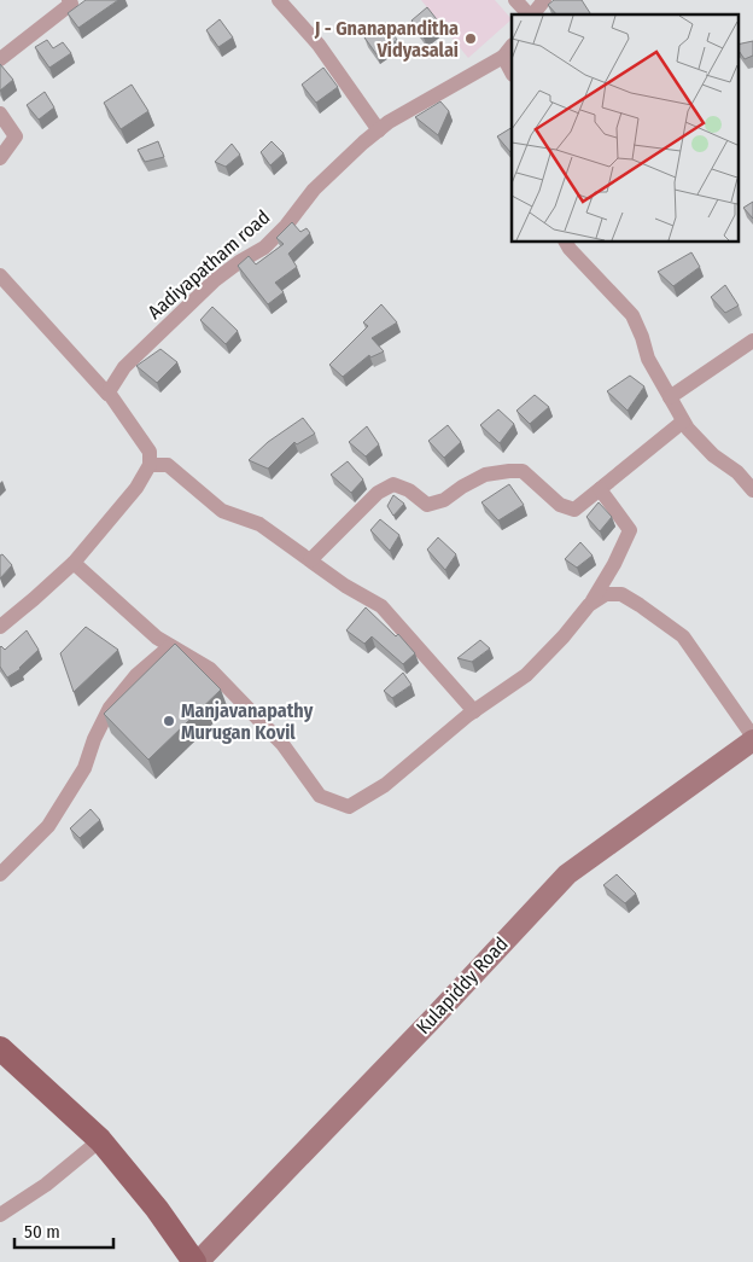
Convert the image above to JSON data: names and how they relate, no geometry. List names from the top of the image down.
{
  "streets": {
    "main road": ["Kulapiddy Road"],
    "street": ["Aadiyapatham road"]
  },
  "places": ["J - Gnanapanditha Vidyasalai", "Manjavanapathy Murugan Kovil"],
  "scale_bar": "50 m"
}
